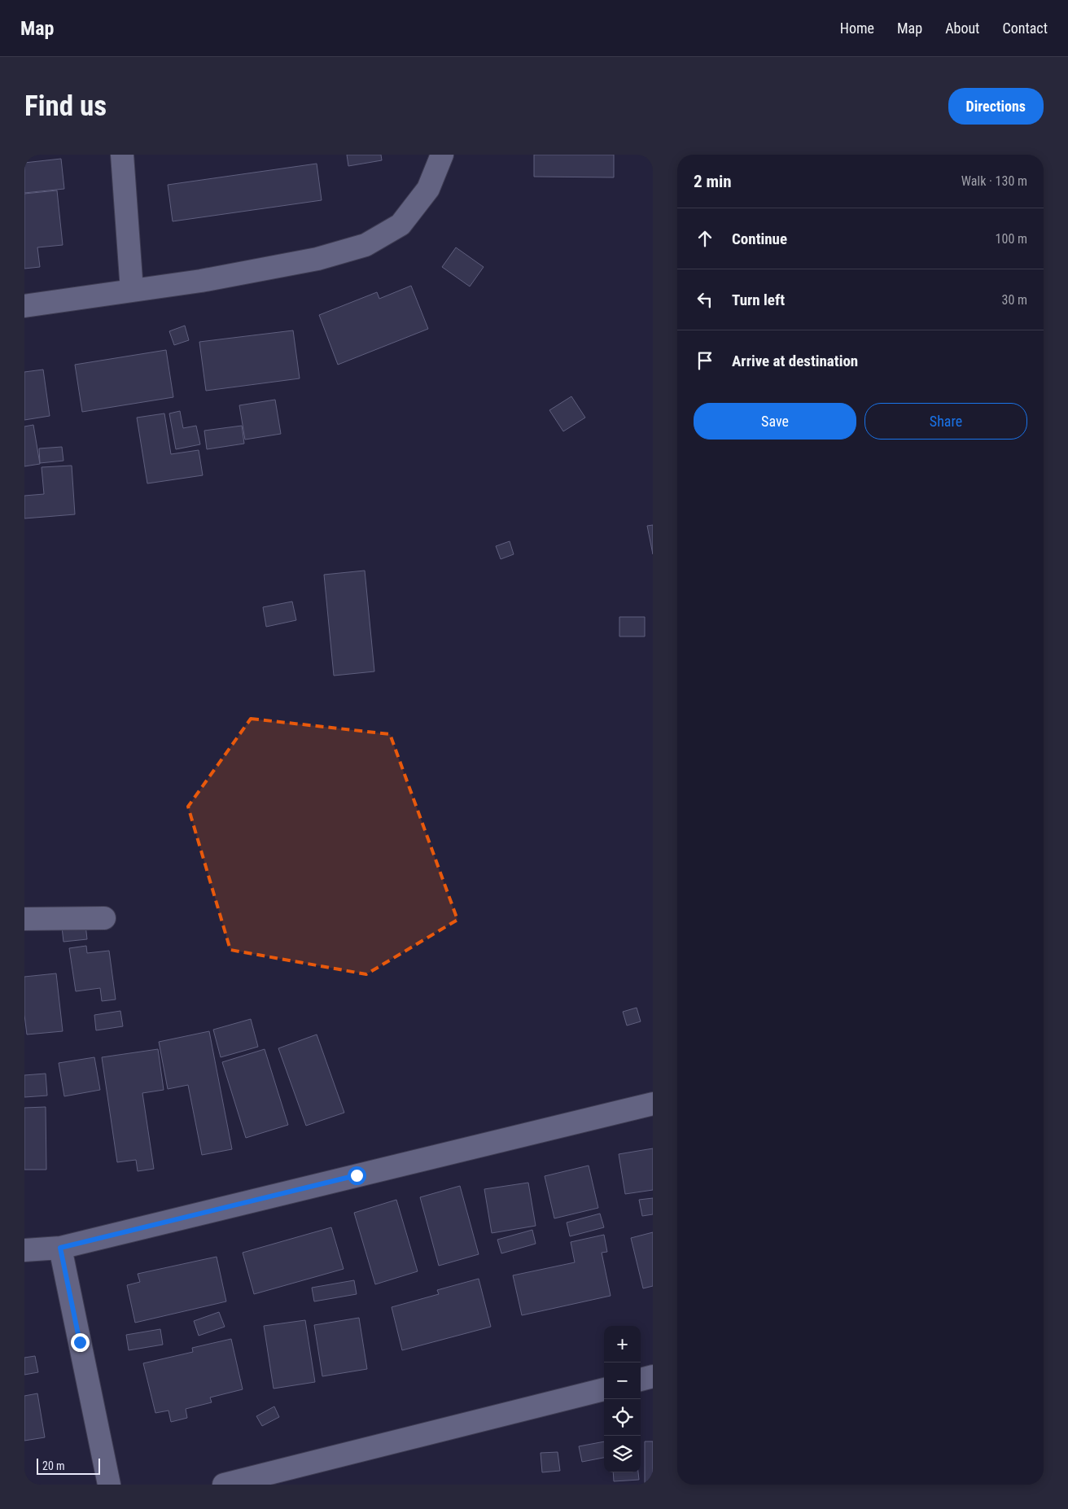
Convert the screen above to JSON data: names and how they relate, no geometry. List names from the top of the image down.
{
  "scale_bar": "20 m",
  "page": {
    "header": "Map",
    "nav": [
      "Home",
      "Map",
      "About",
      "Contact"
    ],
    "buttons": [
      "Directions",
      ["Save", "Share"]
    ],
    "title": "Find us",
    "heading": ["2 min", "Walk · 130 m"],
    "list": [
      ["Continue", "100 m"],
      ["Turn left", "30 m"],
      "Arrive at destination"
    ],
    "map_buttons": ["+", "−"],
    "scale": "20 m"
  }
}
